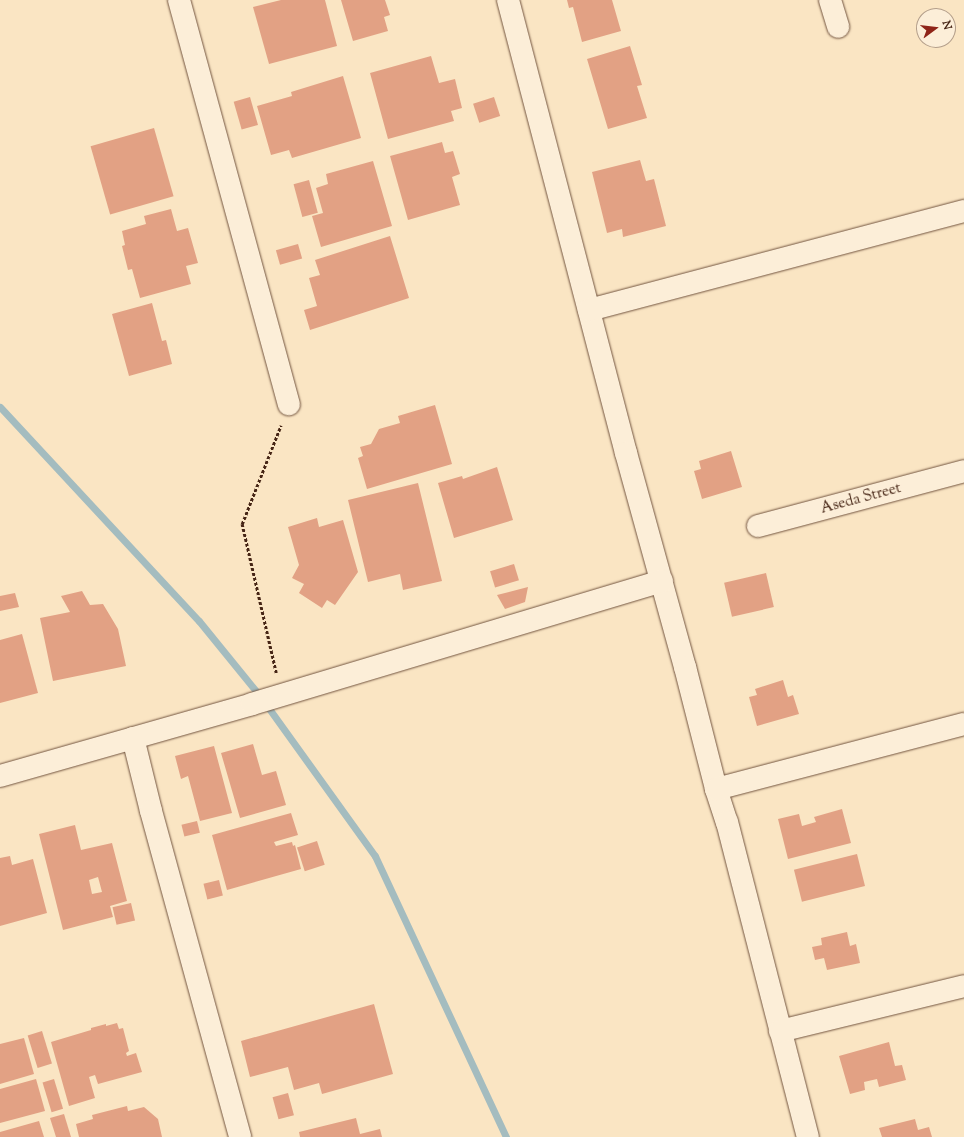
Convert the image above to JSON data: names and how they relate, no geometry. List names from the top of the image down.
{
  "streets": {
    "street": ["Aseda Street"]
  },
  "north": "right"
}
